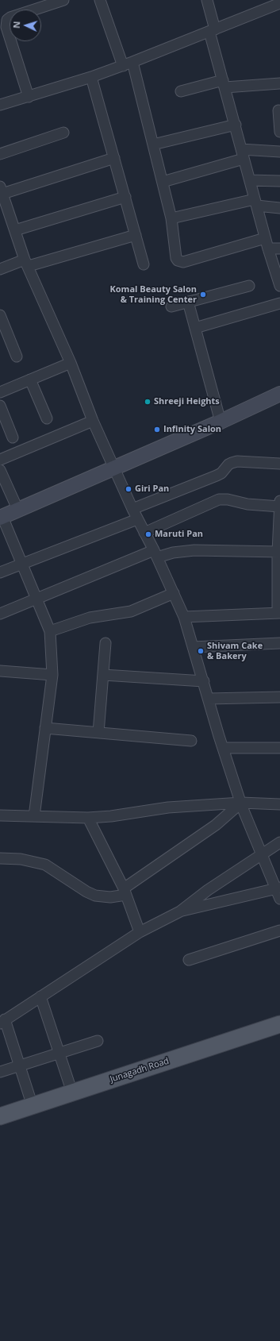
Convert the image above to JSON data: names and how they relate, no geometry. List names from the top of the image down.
{
  "streets": {
    "main road": ["Junagadh Road"]
  },
  "places": [
    "Komal Beauty Salon & Training Center",
    "Shreeji Heights",
    "Infinity Salon",
    "Giri Pan",
    "Maruti Pan",
    "Shivam Cake & Bakery"
  ],
  "north": "left"
}
